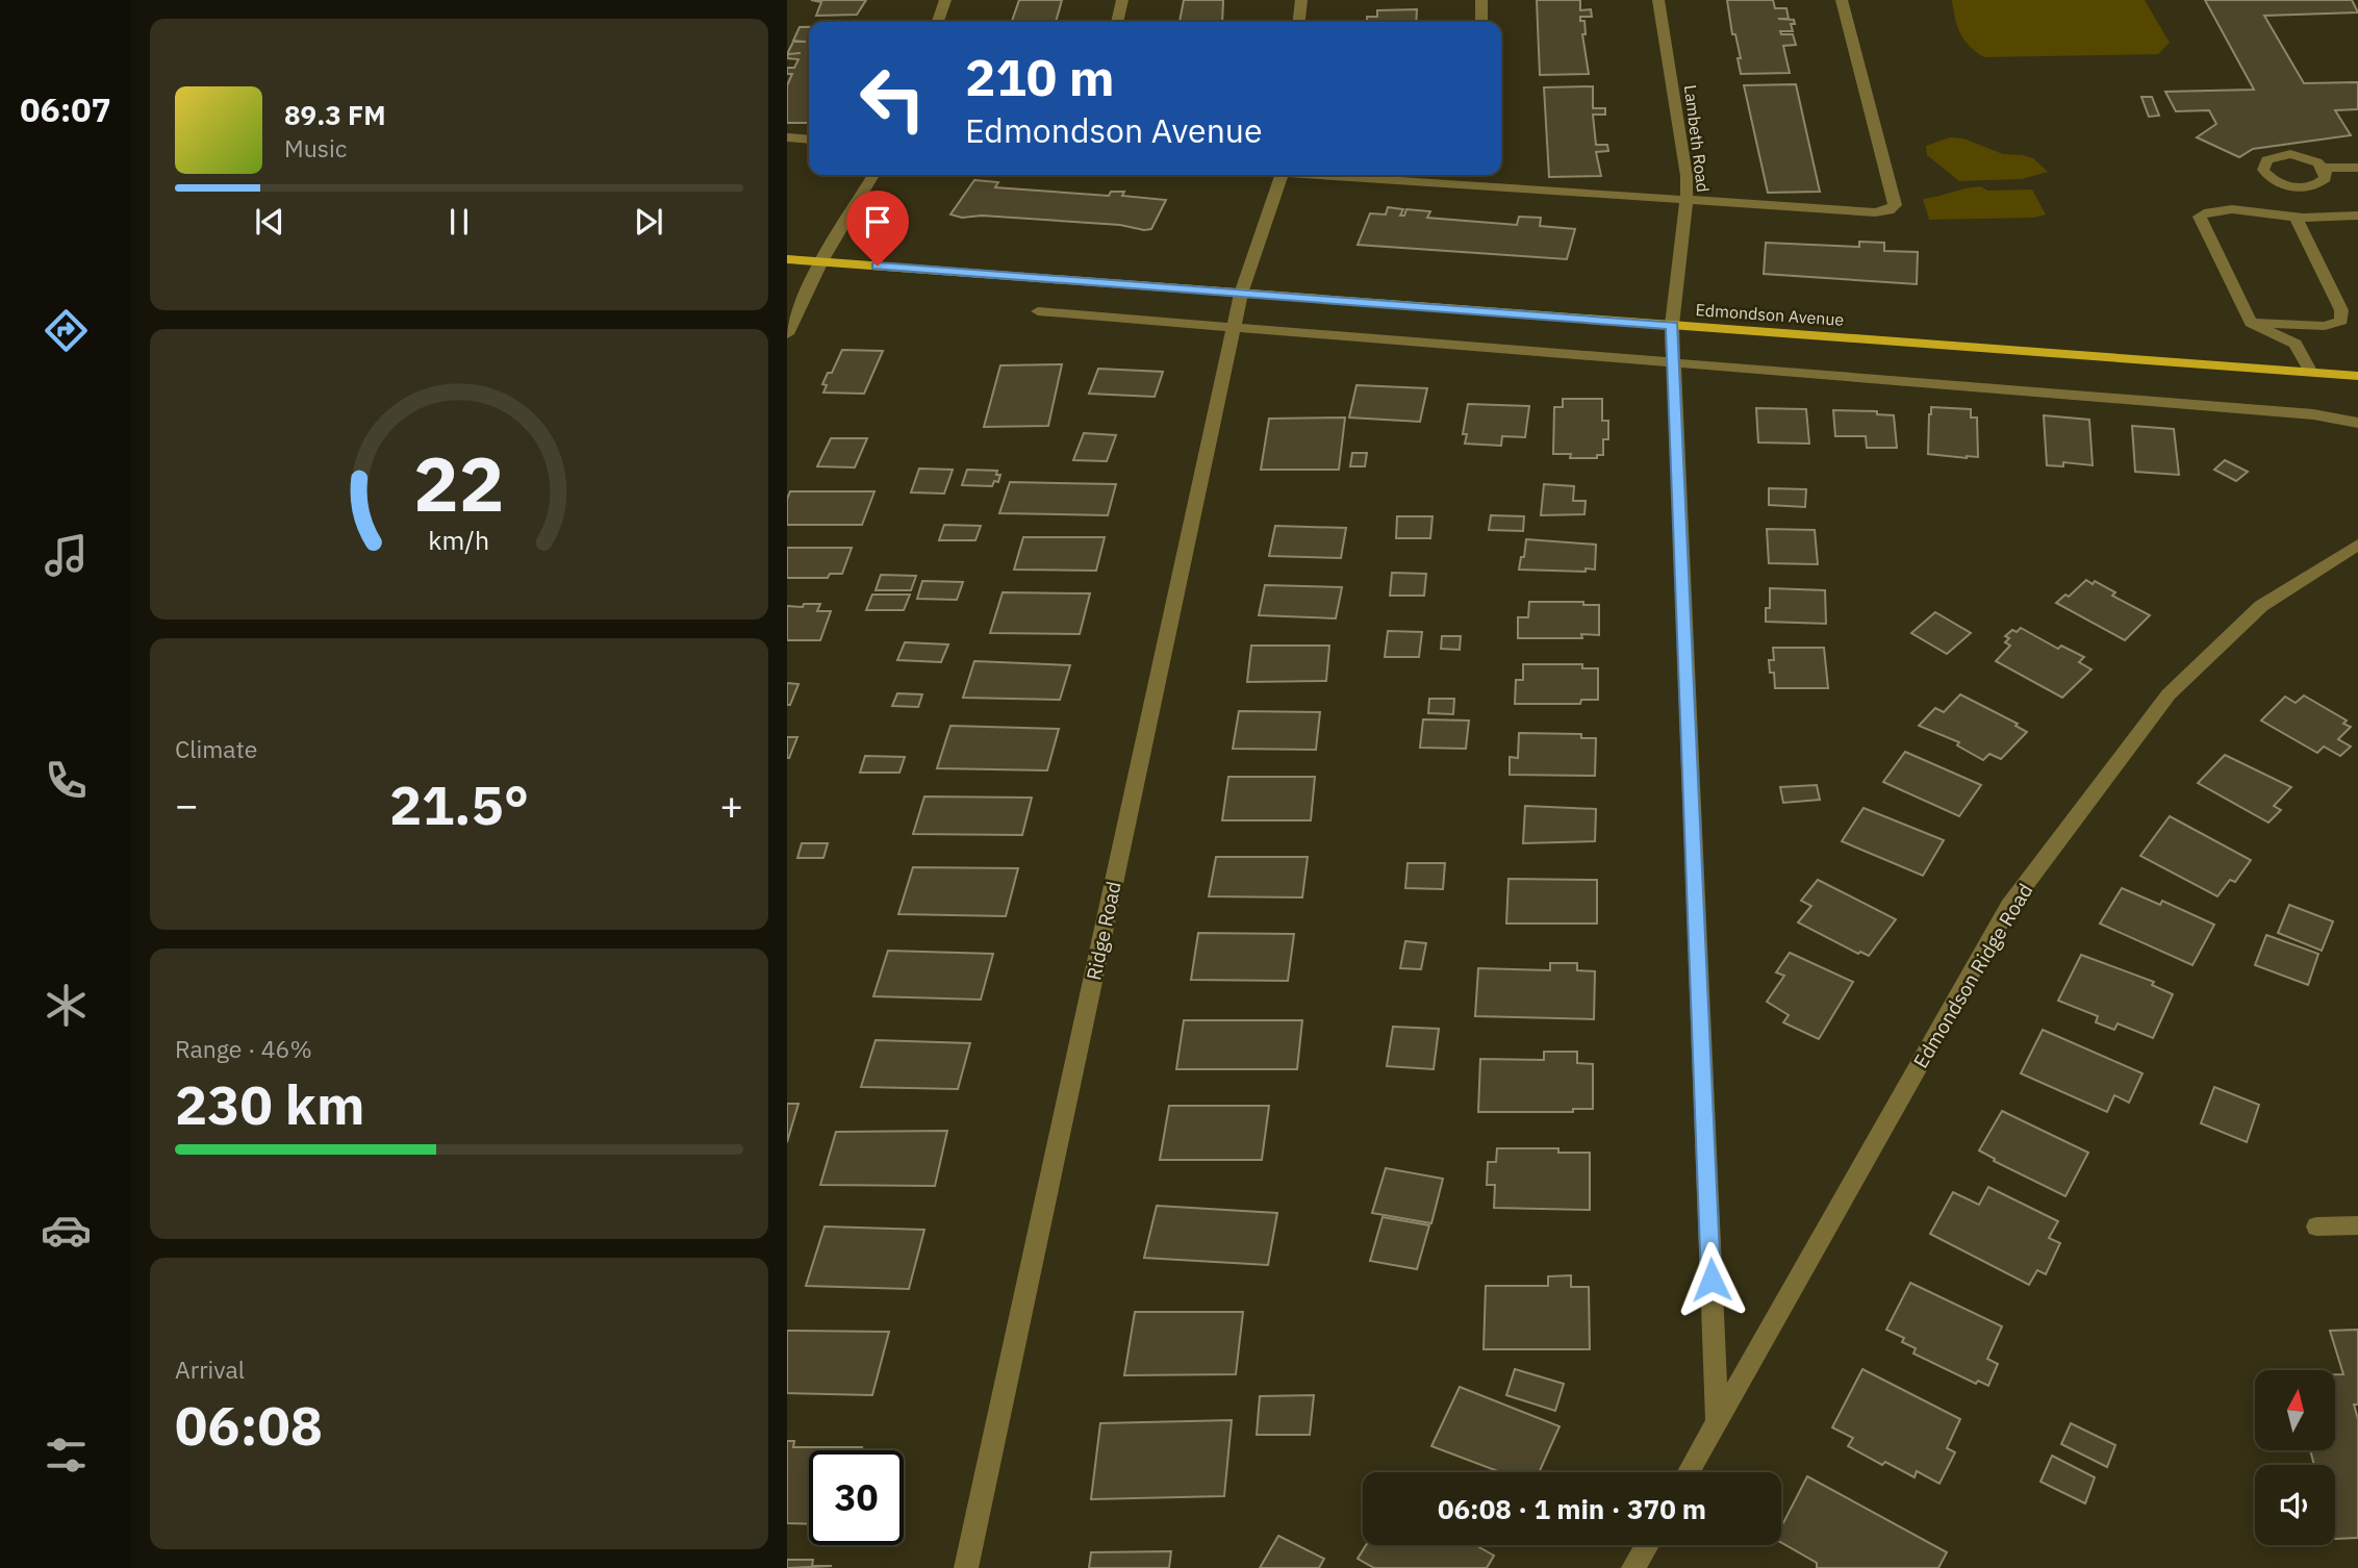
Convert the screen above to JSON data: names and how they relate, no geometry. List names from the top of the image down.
{
  "streets": {
    "main road": ["Edmondson Avenue"],
    "street": ["Lambeth Road", "Ridge Road", "Edmondson Ridge Road"]
  },
  "crossings": [
    ["Lambeth Road", "Edmondson Avenue"],
    ["Lambeth Road", "Edmondson Ridge Road"],
    ["Edmondson Avenue", "Ridge Road"]
  ],
  "north": "top",
  "page": {
    "tabs": "06:07",
    "turn": ["210 m", "Edmondson Avenue"],
    "song": ["89.3 FM", "Music"],
    "tile": [
      "Climate",
      ["Range · 46%", "230 km"],
      ["Arrival", "06:08"]
    ],
    "heat": ["−", "21.5°", "+"],
    "limit": "30",
    "trip": "06:08 · 1 min · 370 m",
    "gauge": ["22", "km/h"]
  }
}
